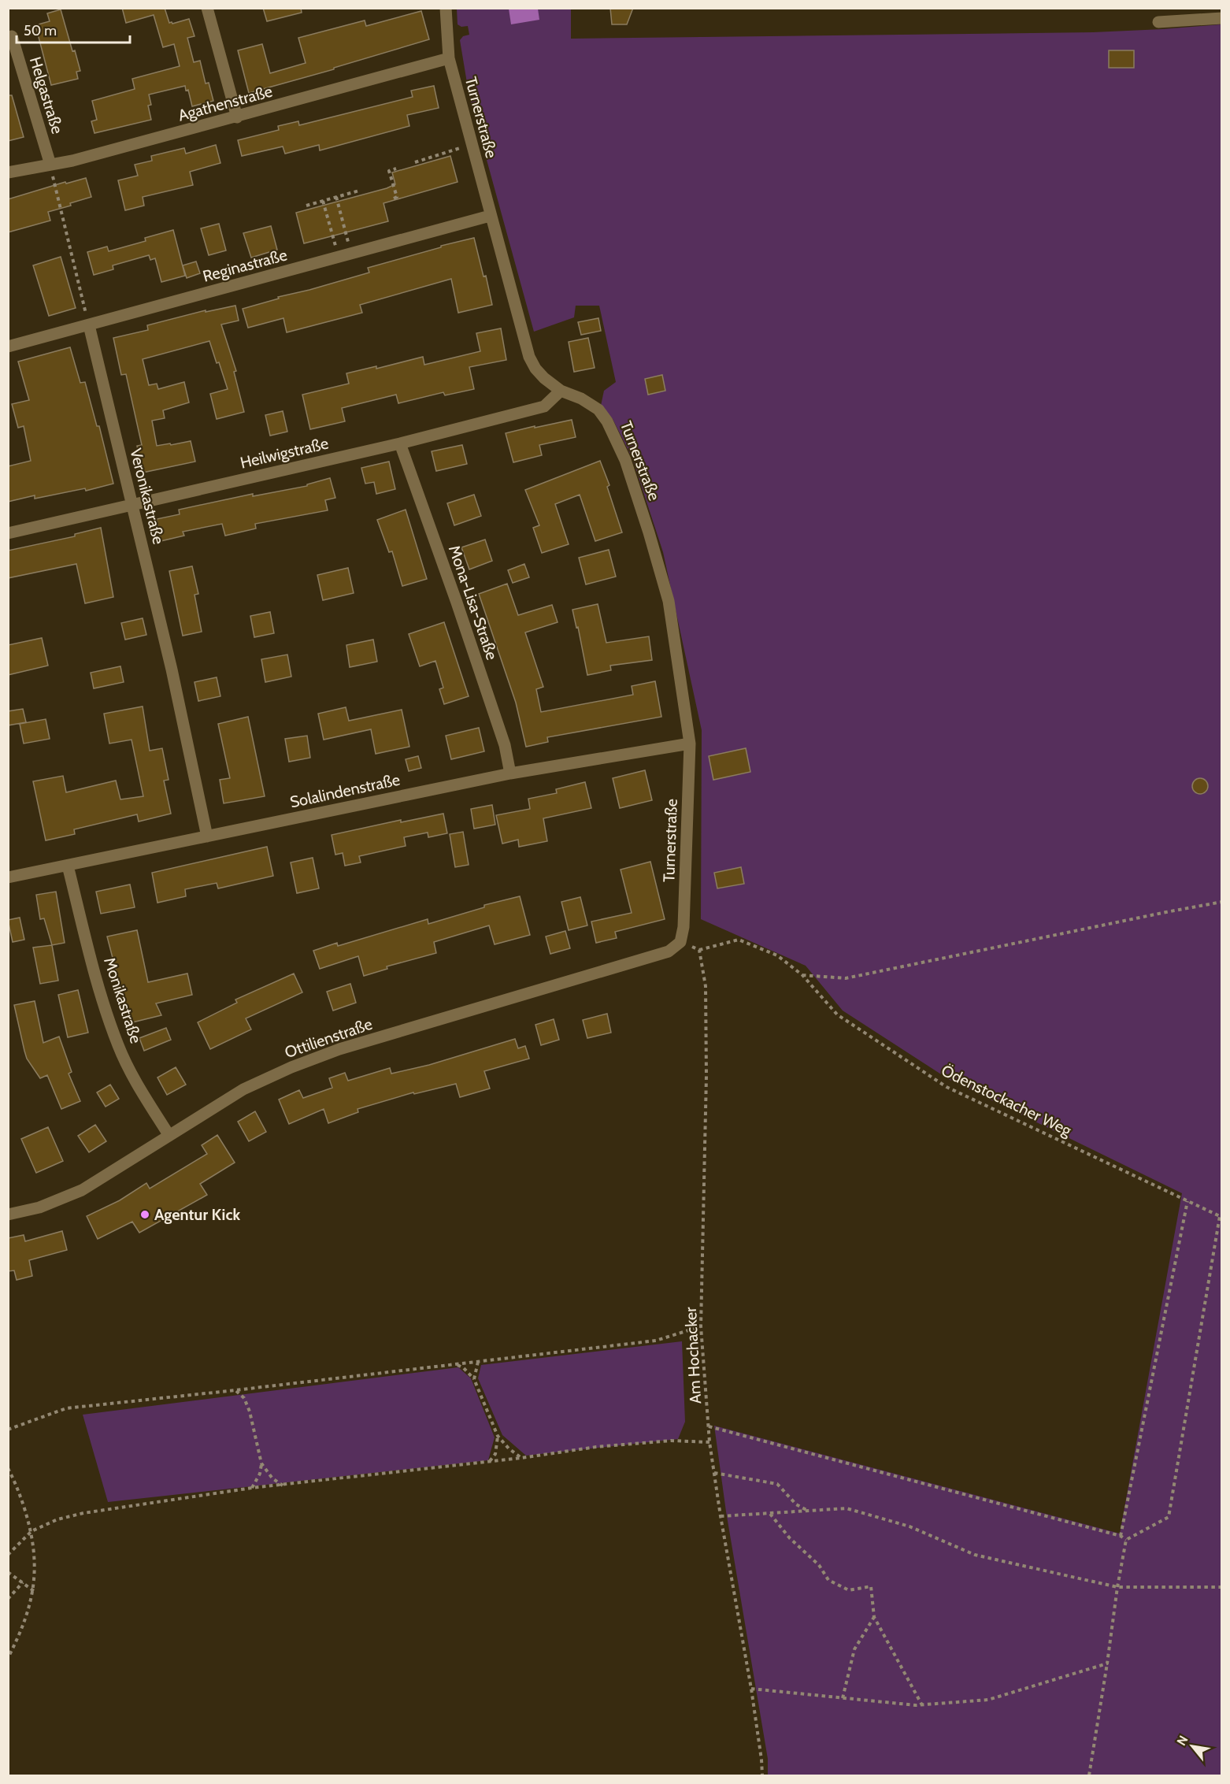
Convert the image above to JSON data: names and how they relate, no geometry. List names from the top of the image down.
{
  "streets": {
    "street": [
      "Helgastraße",
      "Agathenstraße",
      "Turnerstraße",
      "Reginastraße",
      "Heilwigstraße",
      "Veronikastraße",
      "Mona-Lisa-Straße",
      "Solalindenstraße",
      "Monikastraße",
      "Ottilienstraße"
    ],
    "path": ["Ödenstockacher Weg", "Am Hochacker"]
  },
  "crossings": [
    ["Helgastraße", "Agathenstraße"],
    ["Agathenstraße", "Turnerstraße"],
    ["Turnerstraße", "Reginastraße"],
    ["Turnerstraße", "Heilwigstraße"],
    ["Turnerstraße", "Solalindenstraße"],
    ["Turnerstraße", "Ottilienstraße"],
    ["Reginastraße", "Veronikastraße"],
    ["Heilwigstraße", "Veronikastraße"],
    ["Heilwigstraße", "Mona-Lisa-Straße"],
    ["Veronikastraße", "Solalindenstraße"],
    ["Mona-Lisa-Straße", "Solalindenstraße"],
    ["Solalindenstraße", "Monikastraße"],
    ["Monikastraße", "Ottilienstraße"],
    ["Ödenstockacher Weg", "Am Hochacker"]
  ],
  "places": ["Agentur Kick"],
  "scale_bar": "50 m",
  "north": "top left"
}
